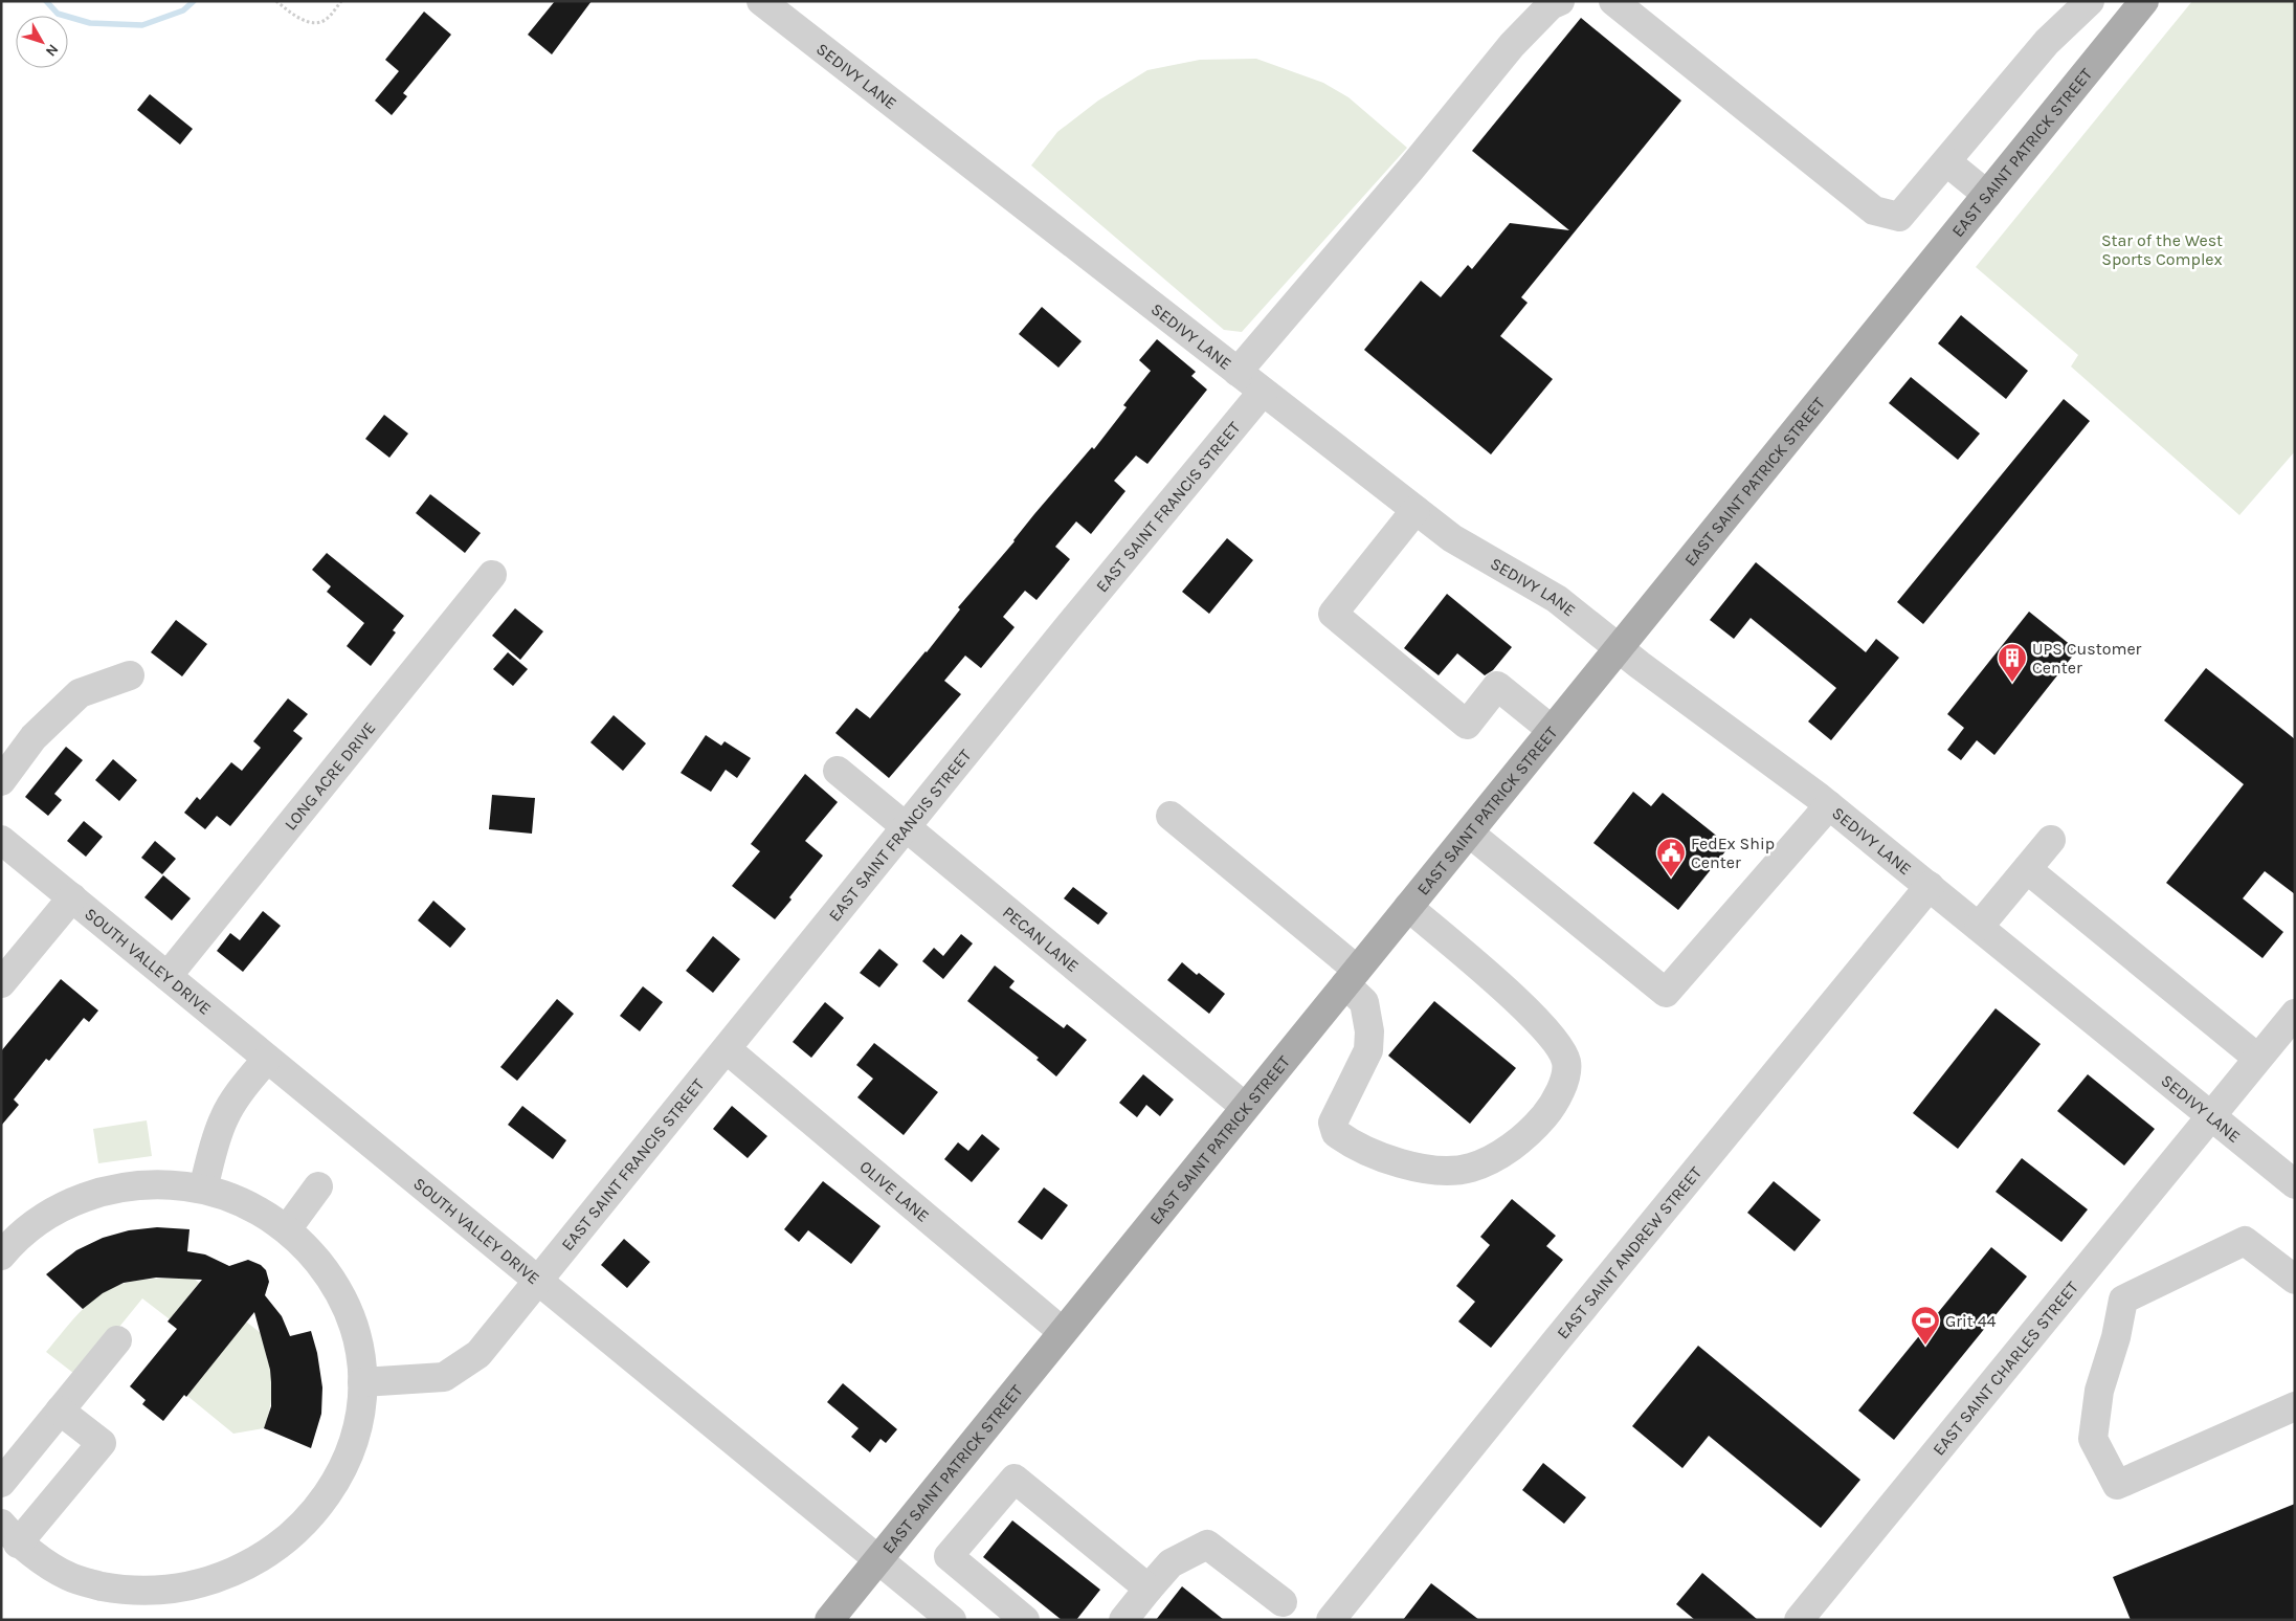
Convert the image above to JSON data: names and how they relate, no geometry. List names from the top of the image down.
{
  "streets": {
    "main road": ["EAST SAINT PATRICK STREET"],
    "street": [
      "SEDIVY LANE",
      "EAST SAINT FRANCIS STREET",
      "LONG ACRE DRIVE",
      "PECAN LANE",
      "SOUTH VALLEY DRIVE",
      "OLIVE LANE",
      "EAST SAINT ANDREW STREET",
      "EAST SAINT CHARLES STREET"
    ]
  },
  "crossings": [
    ["SEDIVY LANE", "EAST SAINT PATRICK STREET"],
    ["SEDIVY LANE", "EAST SAINT FRANCIS STREET"],
    ["SEDIVY LANE", "EAST SAINT ANDREW STREET"],
    ["SEDIVY LANE", "EAST SAINT CHARLES STREET"],
    ["EAST SAINT PATRICK STREET", "PECAN LANE"],
    ["EAST SAINT PATRICK STREET", "SOUTH VALLEY DRIVE"],
    ["EAST SAINT PATRICK STREET", "OLIVE LANE"],
    ["EAST SAINT FRANCIS STREET", "PECAN LANE"],
    ["EAST SAINT FRANCIS STREET", "SOUTH VALLEY DRIVE"],
    ["EAST SAINT FRANCIS STREET", "OLIVE LANE"],
    ["LONG ACRE DRIVE", "SOUTH VALLEY DRIVE"]
  ],
  "parks": ["Star of the West Sports Complex"],
  "places": {
    "building": ["UPS Customer Center"],
    "public building": ["FedEx Ship Center"],
    "sports": ["Grit 44"]
  },
  "north": "bottom right"
}
